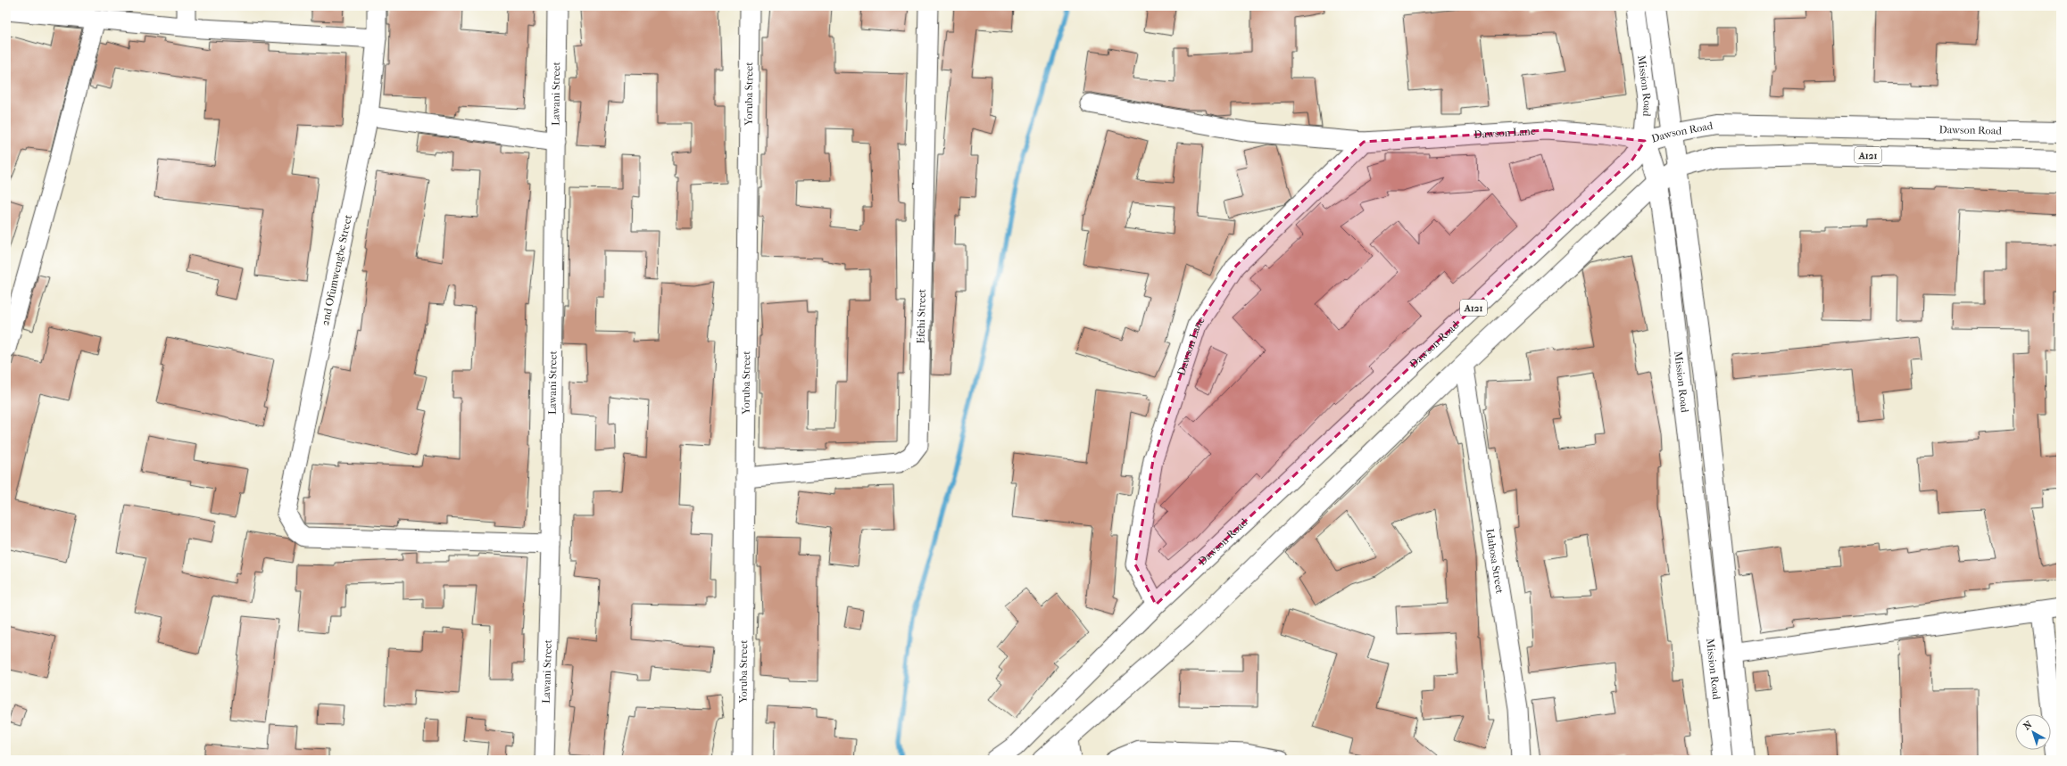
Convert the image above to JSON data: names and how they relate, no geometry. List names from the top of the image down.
{
  "streets": {
    "main road": ["Mission Road", "Dawson Road", "A121"],
    "street": [
      "Lawani Street",
      "Yoruba Street",
      "Dawson Lane",
      "2nd Ofumwengbe Street",
      "Efehi Street",
      "Idahosa Street"
    ]
  },
  "crossings": [
    ["Mission Road", "Dawson Road"],
    ["Mission Road", "Dawson Lane"],
    ["Mission Road", "A121"],
    ["Lawani Street", "2nd Ofumwengbe Street"],
    ["Yoruba Street", "Efehi Street"],
    ["Dawson Road", "Dawson Lane"],
    ["A121", "Idahosa Street"]
  ],
  "north": "top left"
}
